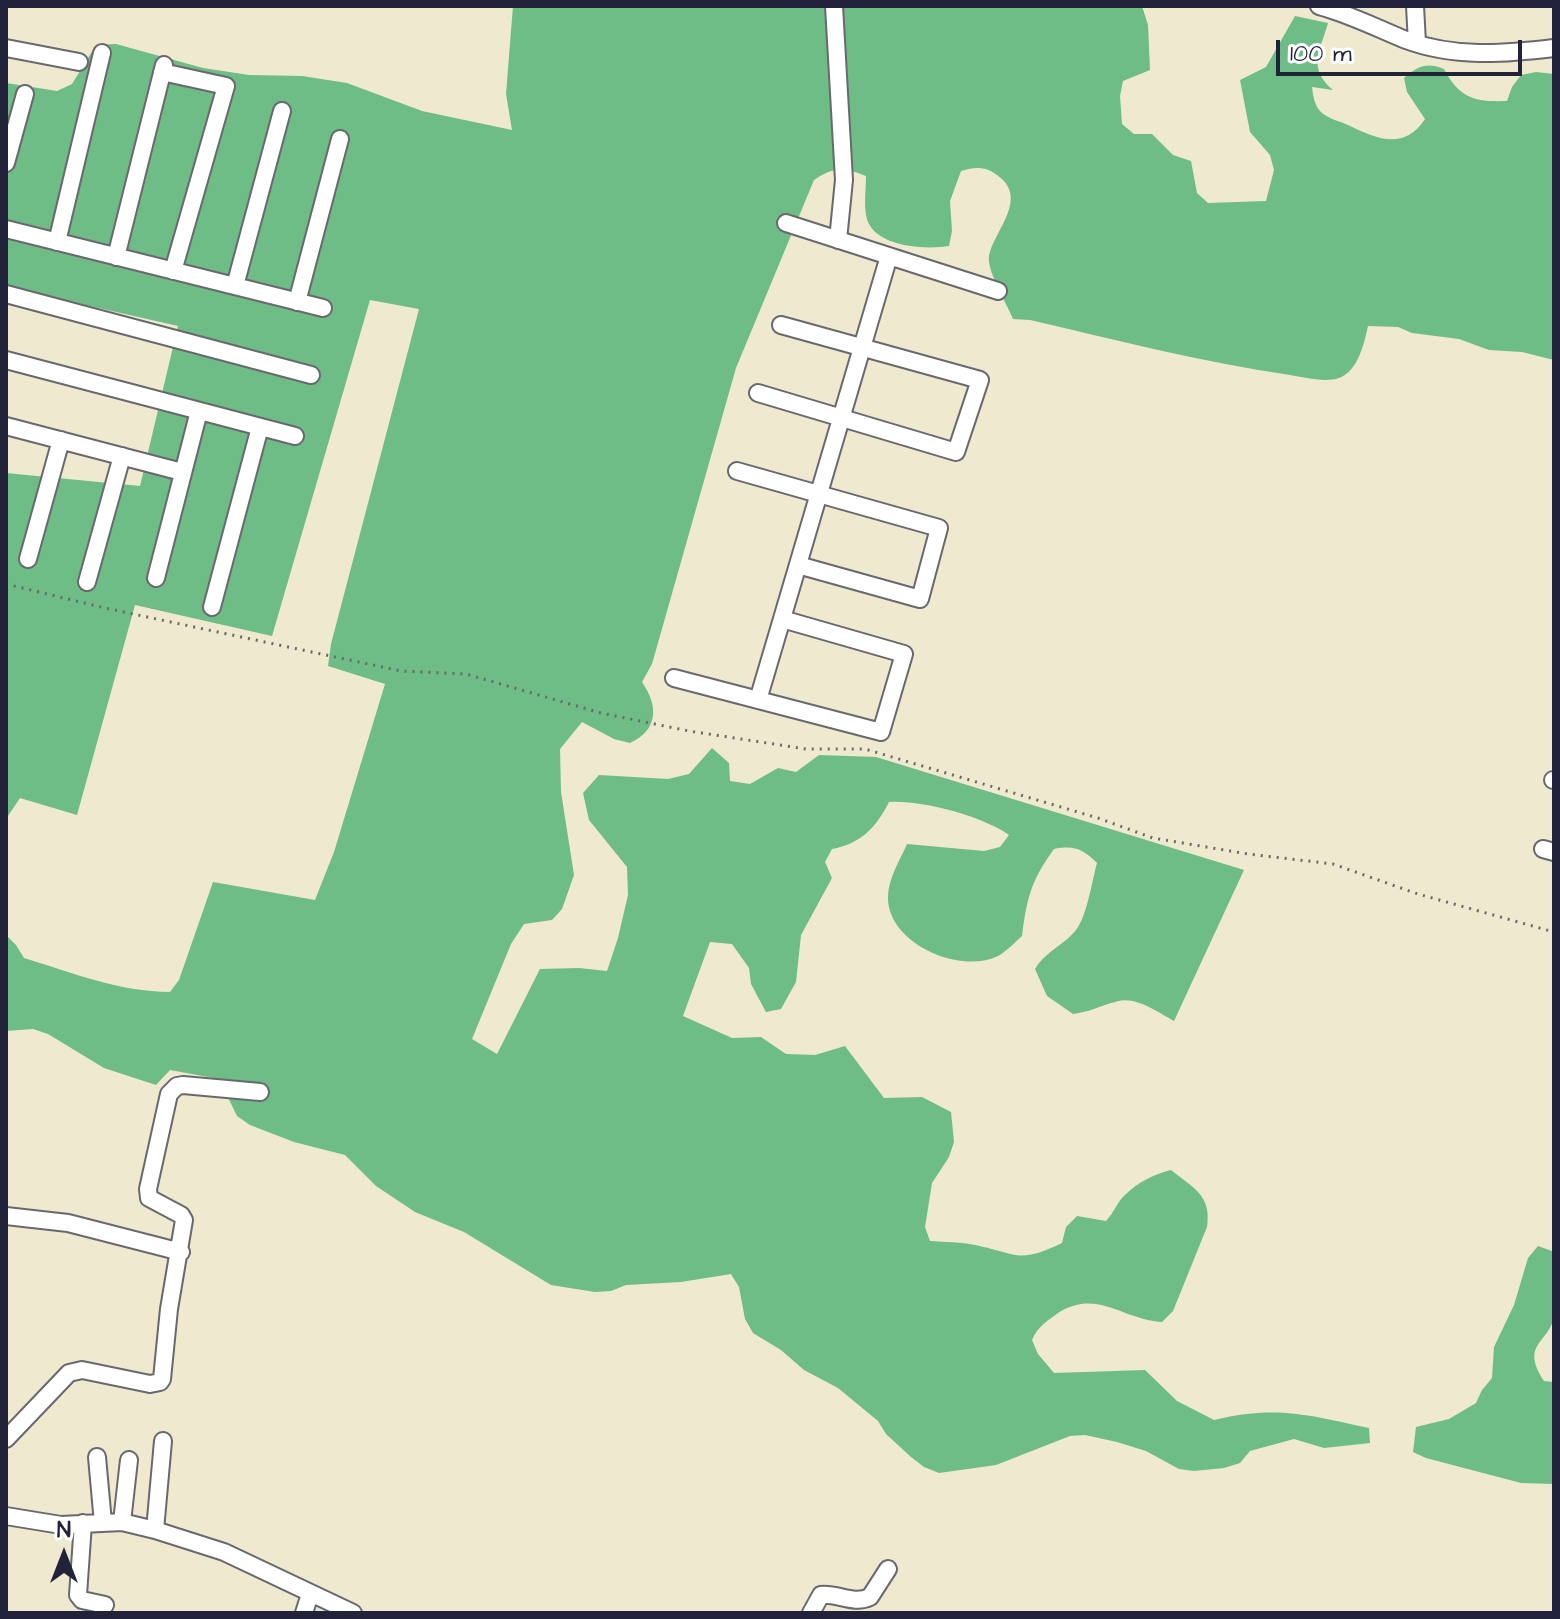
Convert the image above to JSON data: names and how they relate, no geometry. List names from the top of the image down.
{
  "scale_bar": "100 m",
  "north": "top"
}
